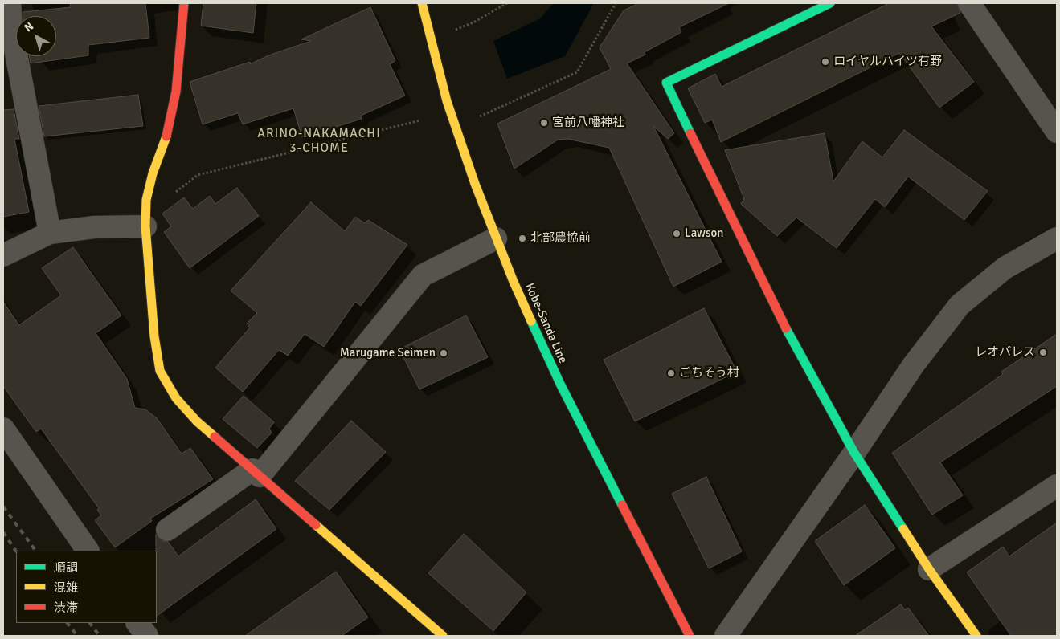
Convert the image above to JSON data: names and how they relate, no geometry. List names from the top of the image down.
{
  "streets": {
    "street": ["Kobe-Sanda Line"]
  },
  "districts": ["ARINO-NAKAMACHI 3-CHOME"],
  "places": [
    "ロイヤルハイツ有野",
    "宮前八幡神社",
    "Lawson",
    "北部農協前",
    "レオパレス",
    "Marugame Seimen",
    "ごちそう村"
  ],
  "legend": ["順調", "混雑", "渋滞"],
  "north": "top left"
}
